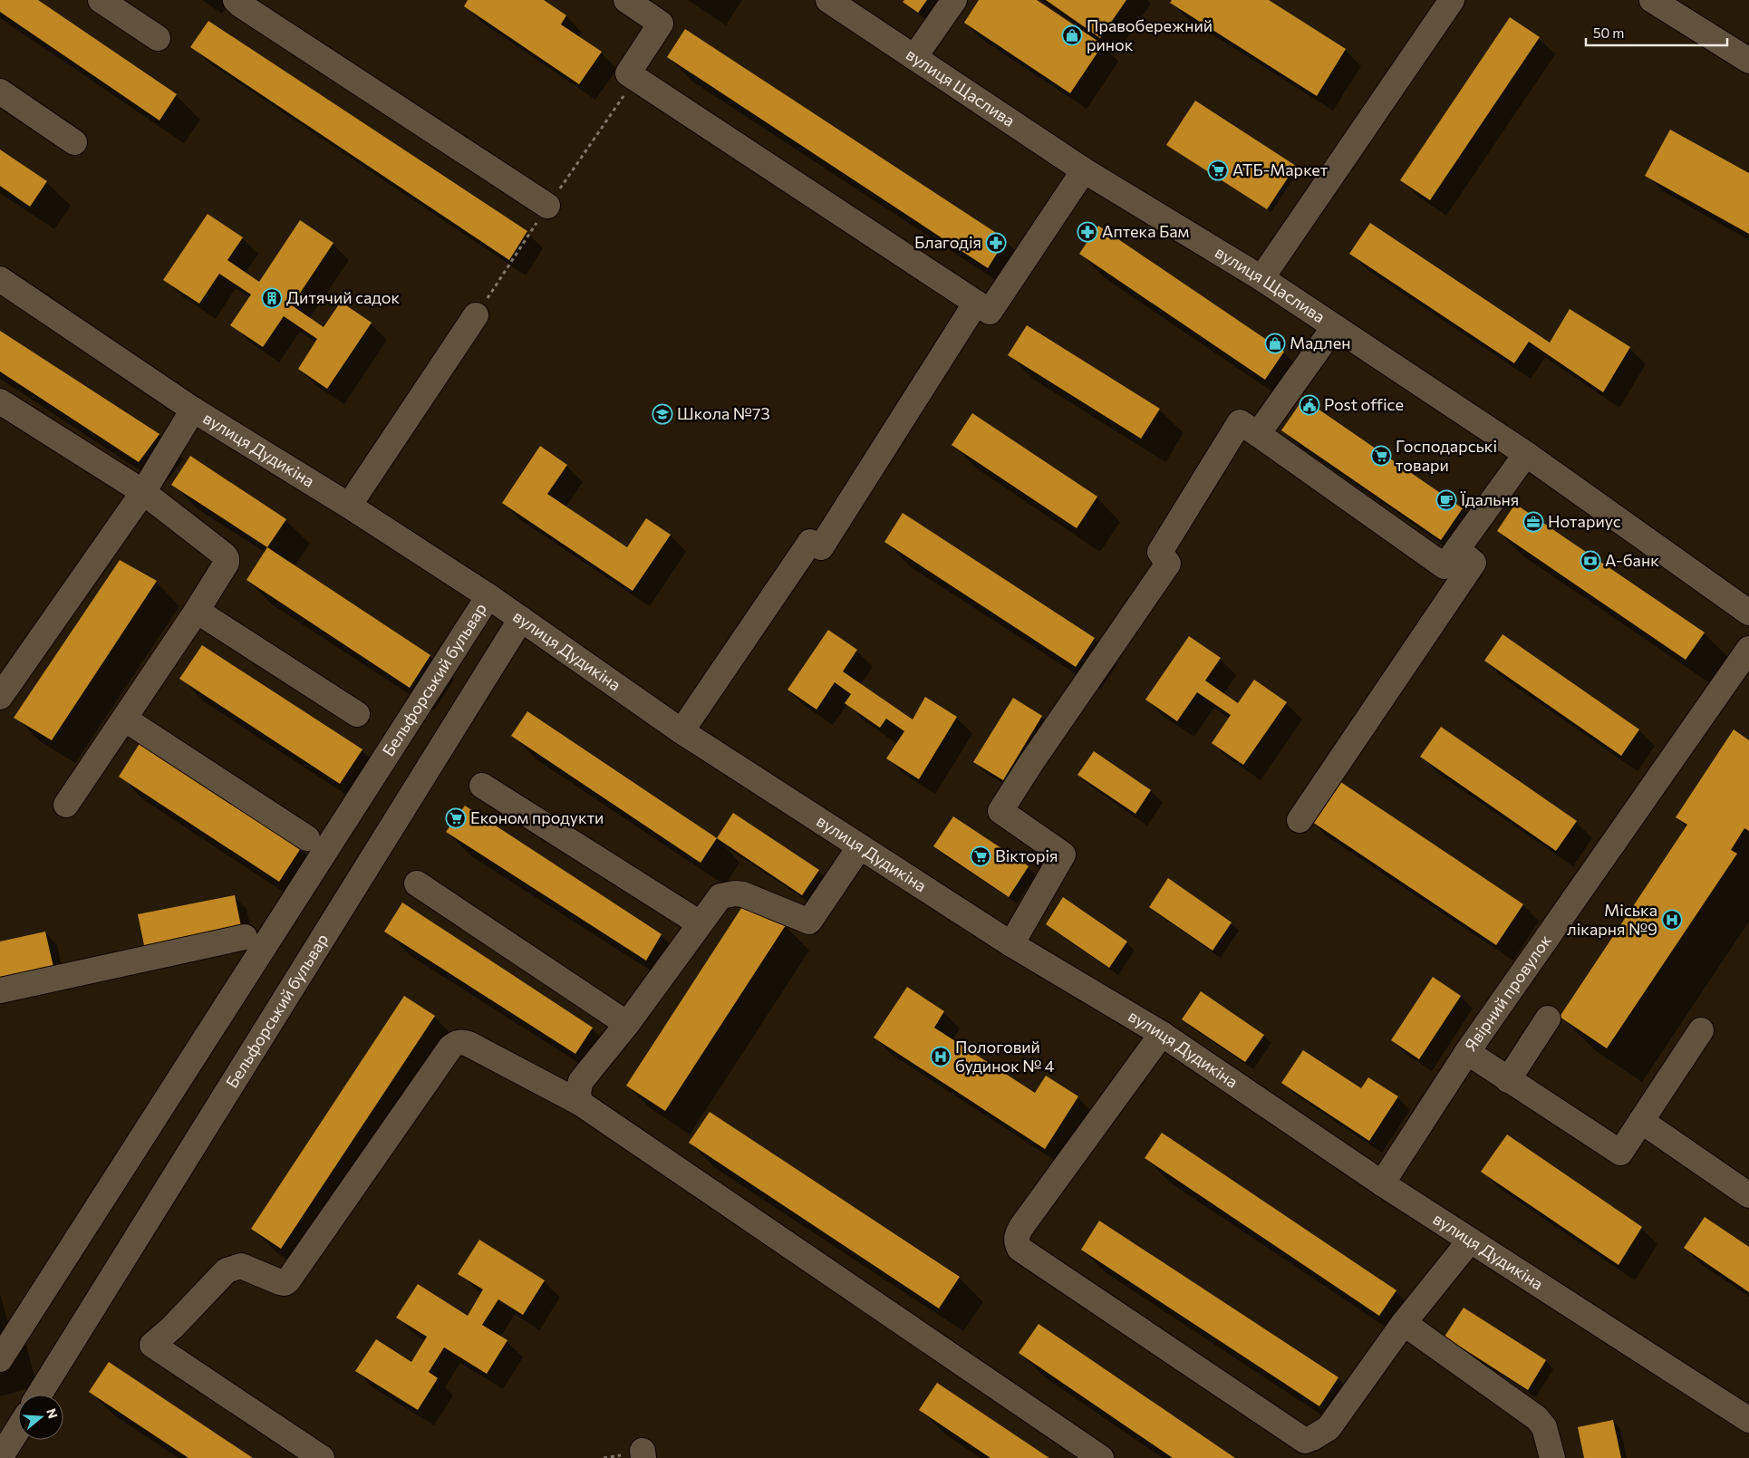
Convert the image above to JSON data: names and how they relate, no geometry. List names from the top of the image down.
{
  "streets": {
    "street": [
      "вулиця Щаслива",
      "вулиця Дудикіна",
      "Бельфорський бульвар",
      "Явірний провулок"
    ]
  },
  "crossings": [
    ["вулиця Дудикіна", "Бельфорський бульвар"],
    ["вулиця Дудикіна", "Явірний провулок"]
  ],
  "places": {
    "shop": ["Правобережний ринок", "Мадлен"],
    "supermarket": [
      "АТБ-Маркет",
      "Господарські товари",
      "Економ продукти",
      "Вікторія"
    ],
    "pharmacy": ["Аптека Бам", "Благодія"],
    "building": ["Дитячий садок"],
    "public building": ["Post office"],
    "school or university": ["Школа №73"],
    "cafe": ["Їдальня"],
    "office": ["Нотариус"],
    "bank": ["А-банк"],
    "hospital": ["Міська лікарня №9", "Пологовий будинок № 4"]
  },
  "scale_bar": "50 m",
  "north": "right"
}
